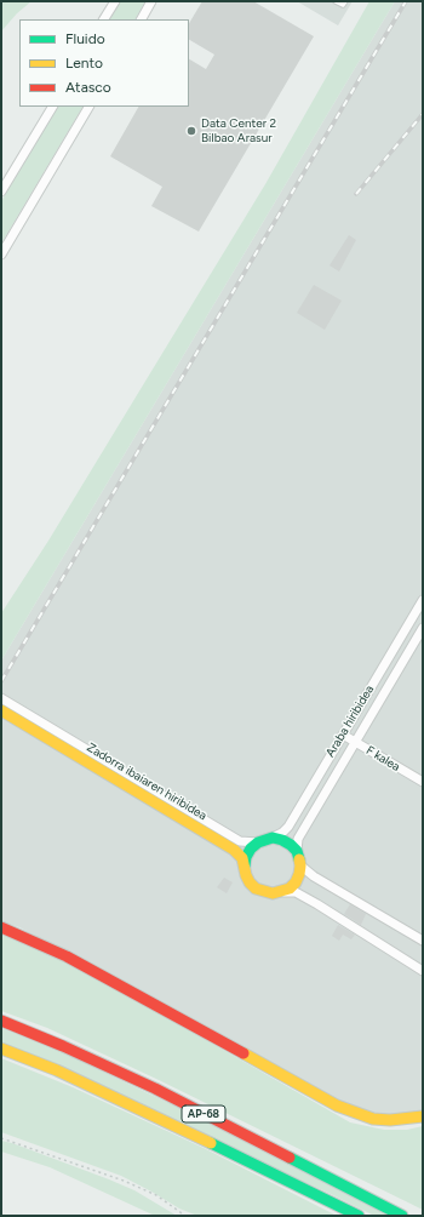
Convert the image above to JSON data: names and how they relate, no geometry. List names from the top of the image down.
{
  "streets": {
    "main road": ["Zadorra ibaiaren hiribidea", "AP-68"],
    "street": ["Araba hiribidea", "F kalea"]
  },
  "crossings": [
    ["Araba hiribidea", "F kalea"],
    ["Araba hiribidea", "Zadorra ibaiaren hiribidea"]
  ],
  "places": ["Data Center 2 Bilbao Arasur"],
  "legend": ["Fluido", "Lento", "Atasco"]
}
